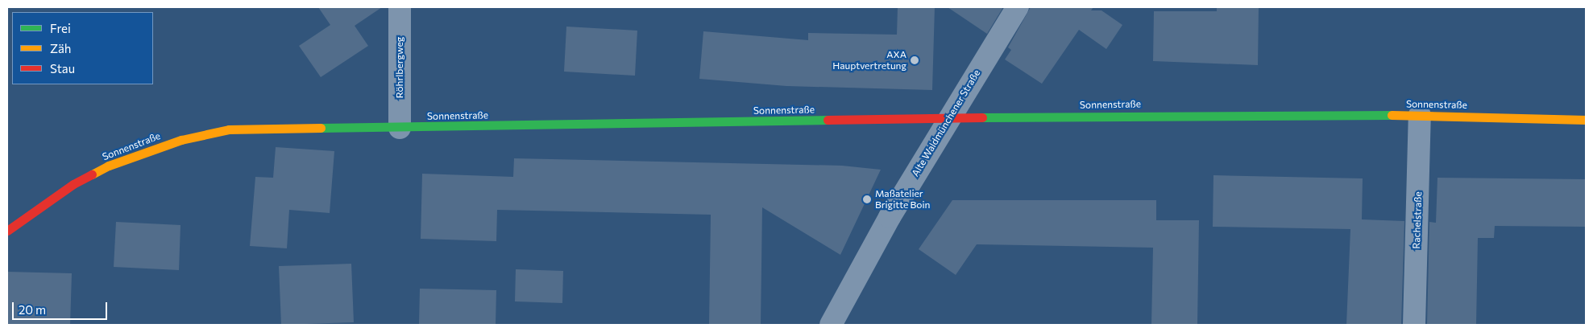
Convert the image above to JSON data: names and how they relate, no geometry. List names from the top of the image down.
{
  "streets": {
    "street": [
      "Röhrlbergweg",
      "Sonnenstraße",
      "Alte Waldmünchener Straße",
      "Rachelstraße"
    ]
  },
  "crossings": [
    ["Röhrlbergweg", "Sonnenstraße"],
    ["Sonnenstraße", "Alte Waldmünchener Straße"],
    ["Sonnenstraße", "Rachelstraße"]
  ],
  "places": ["AXA Hauptvertretung", "Maßatelier Brigitte Boin"],
  "legend": ["Frei", "Zäh", "Stau"],
  "scale_bar": "20 m"
}
